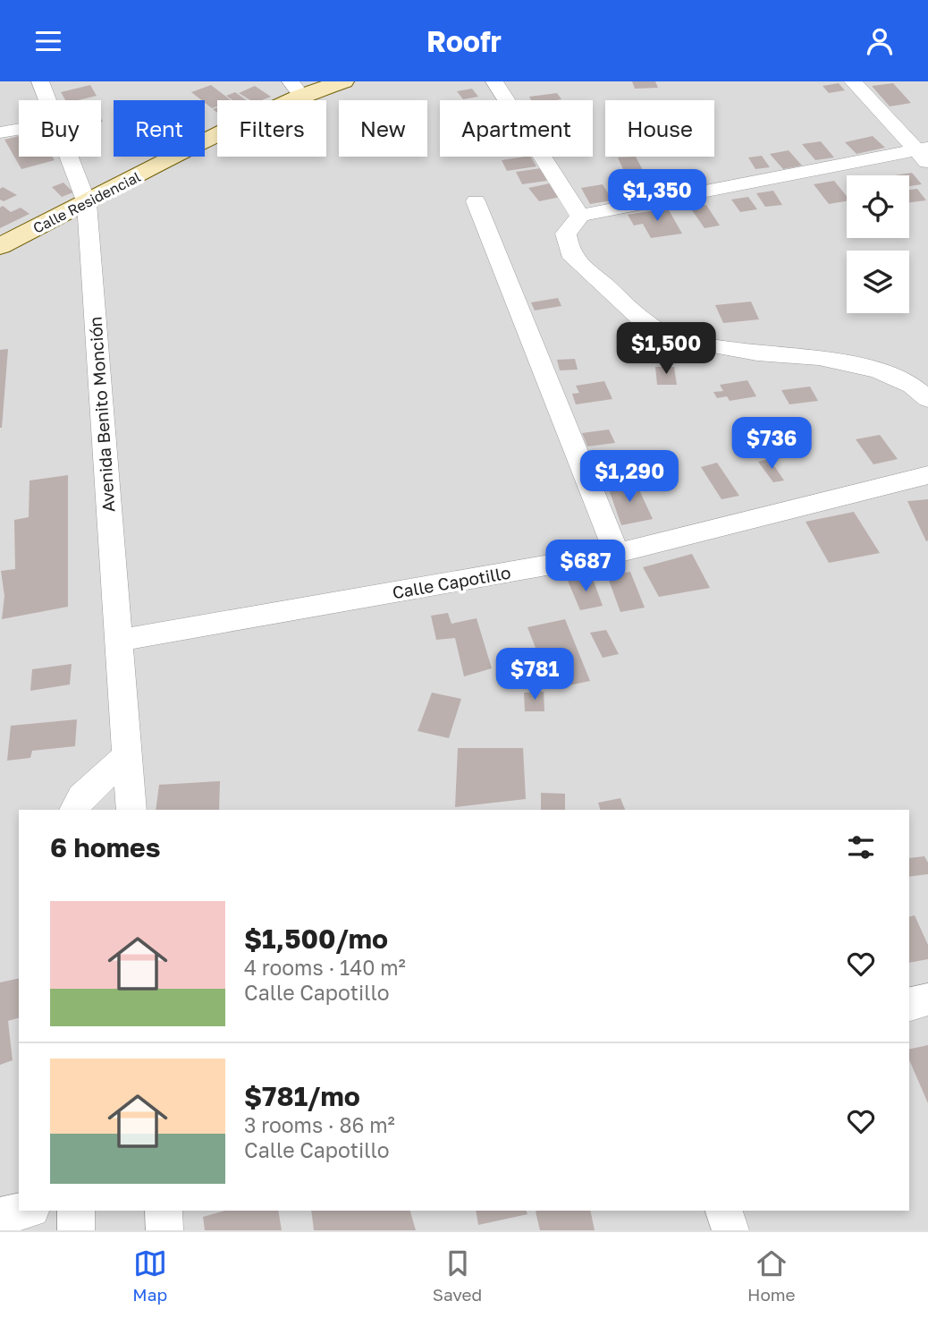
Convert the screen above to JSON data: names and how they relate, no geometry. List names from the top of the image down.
{
  "streets": {
    "main road": ["Calle Residencial"],
    "street": ["Avenida Benito Monción", "Calle Capotillo"]
  },
  "crossings": [
    ["Calle Residencial", "Avenida Benito Monción"],
    ["Avenida Benito Monción", "Calle Capotillo"]
  ],
  "page": {
    "header": "Roofr",
    "chip": [
      "Buy",
      "Rent",
      "Filters",
      "New",
      "Apartment",
      "House"
    ],
    "price": [
      "$1,350",
      "$1,500",
      "$736",
      "$1,290",
      "$687",
      "$781"
    ],
    "heading": "6 homes",
    "list": [
      {
        "name": "$1,500/mo",
        "note": "4 rooms · 140 m² · Calle Capotillo"
      },
      {
        "name": "$781/mo",
        "note": "3 rooms · 86 m² · Calle Capotillo"
      }
    ],
    "tabs": ["Map", "Saved", "Home"]
  }
}
